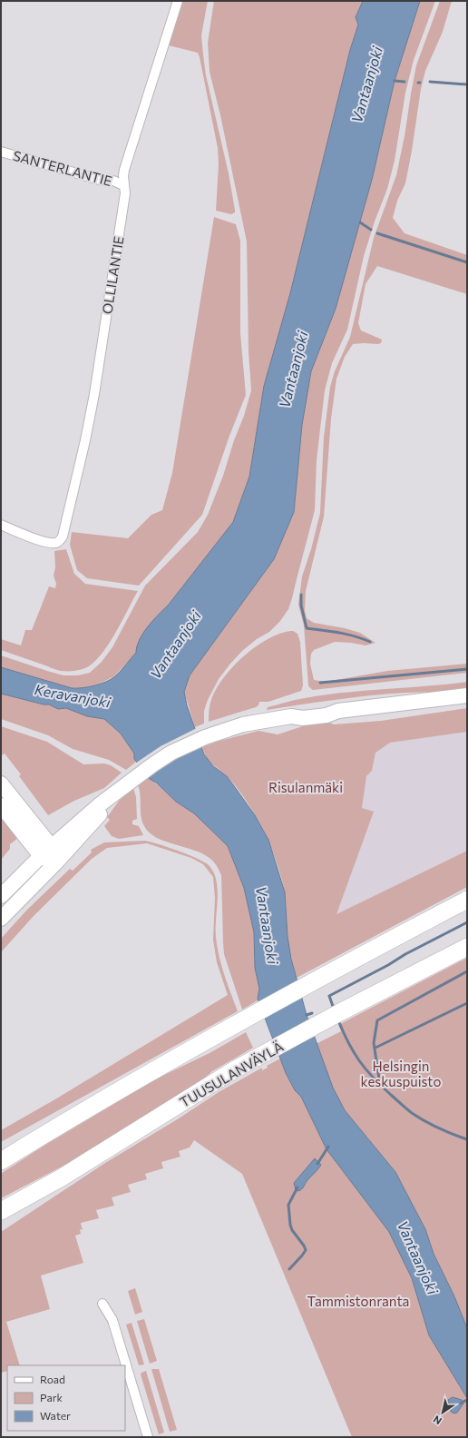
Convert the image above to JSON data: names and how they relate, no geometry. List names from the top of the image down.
{
  "streets": {
    "highway": ["TUUSULANVÄYLÄ"],
    "street": ["SANTERLANTIE", "OLLILANTIE"]
  },
  "crossings": [
    ["SANTERLANTIE", "OLLILANTIE"]
  ],
  "water": ["Vantaanjoki", "Keravanjoki"],
  "parks": ["Risulanmäki", "Helsingin keskuspuisto", "Tammistonranta"],
  "legend": ["Road", "Park", "Water"],
  "north": "bottom left"
}
